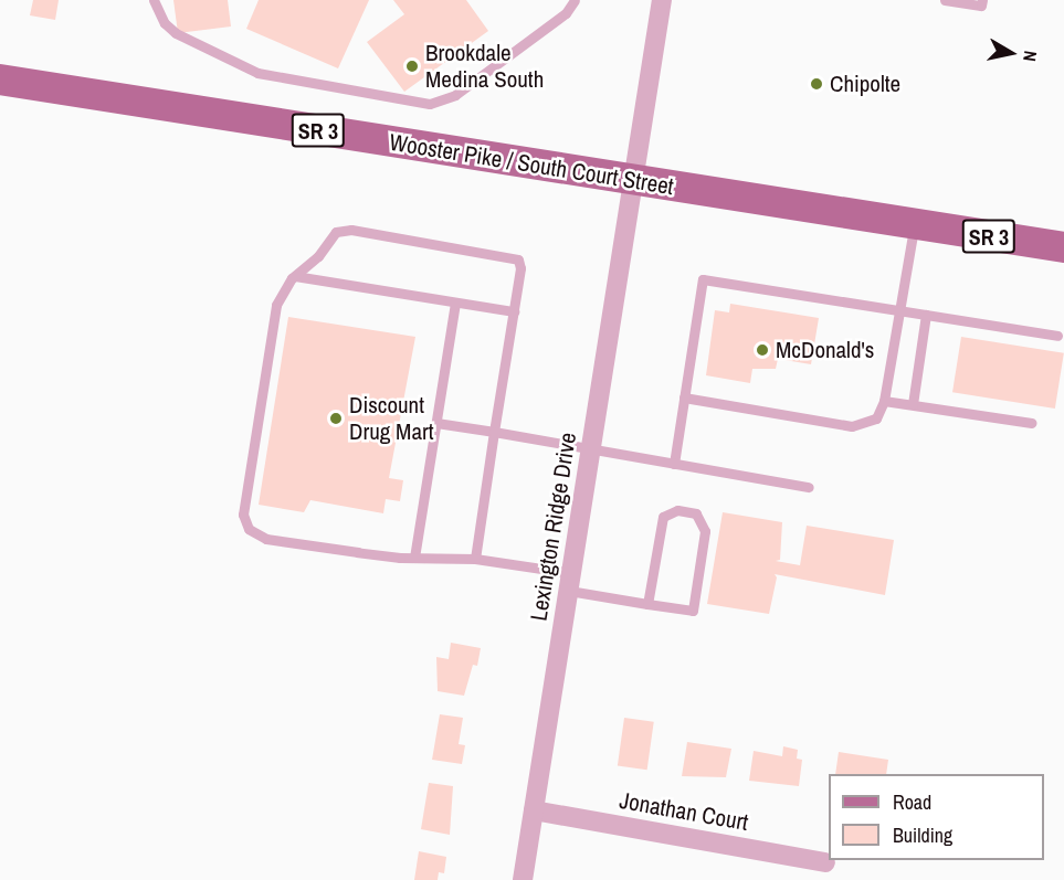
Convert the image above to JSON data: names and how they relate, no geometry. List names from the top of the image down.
{
  "streets": {
    "main road": ["SR 3", "Wooster Pike / South Court Street"],
    "street": ["Lexington Ridge Drive", "Jonathan Court"]
  },
  "crossings": [
    ["Wooster Pike / South Court Street", "Lexington Ridge Drive"],
    ["Lexington Ridge Drive", "Jonathan Court"]
  ],
  "places": [
    "Brookdale Medina South",
    "Chipolte",
    "McDonald's",
    "Discount Drug Mart"
  ],
  "legend": ["Road", "Building"],
  "north": "right"
}
